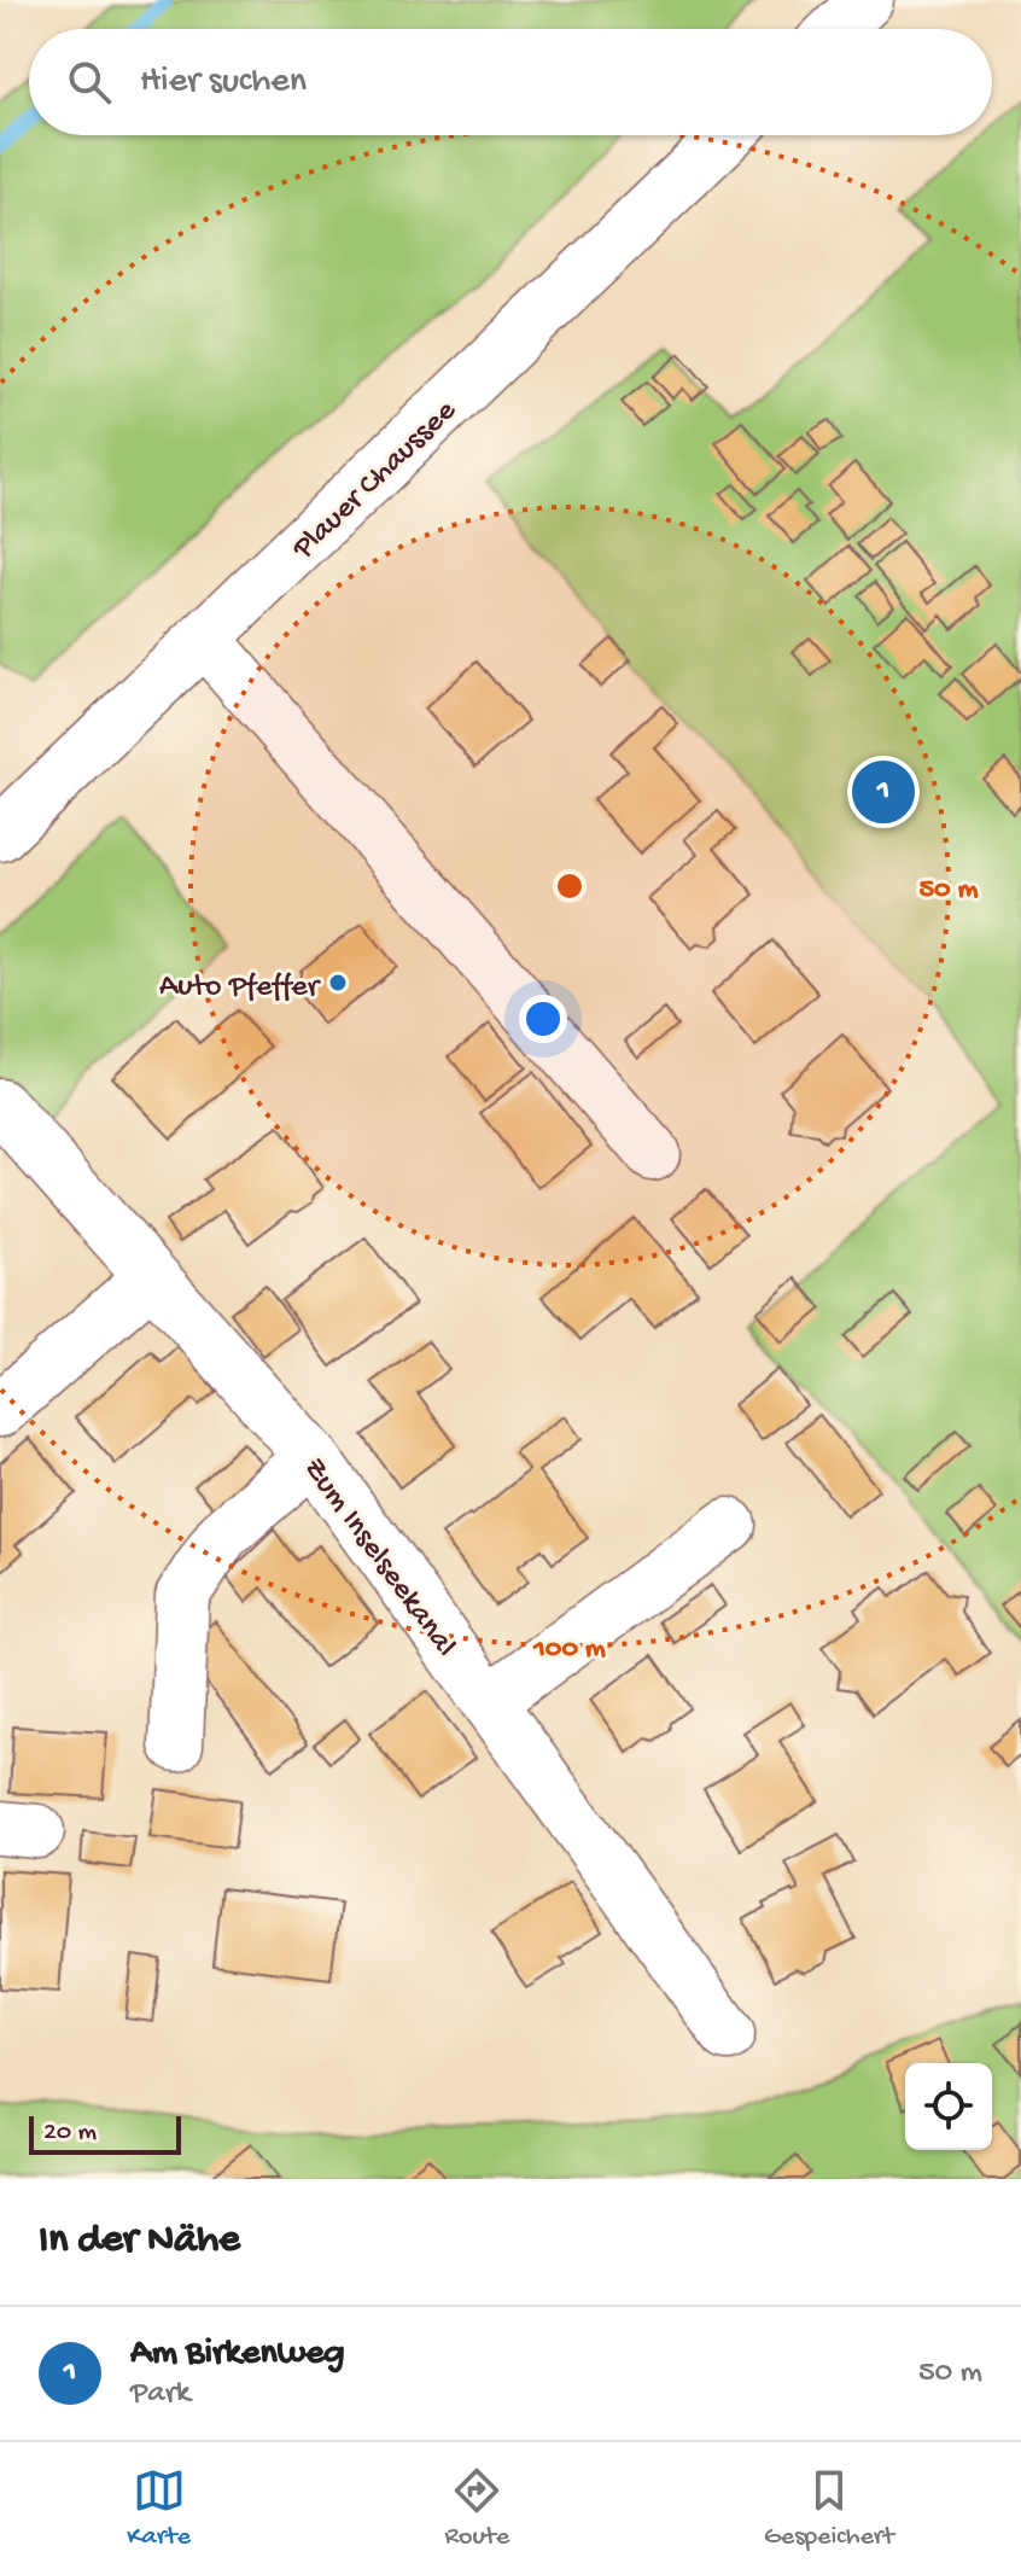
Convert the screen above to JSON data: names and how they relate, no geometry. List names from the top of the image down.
{
  "streets": {
    "street": ["Plauer Chaussee", "Zum Inselseekanal"]
  },
  "places": ["Auto Pfeffer"],
  "scale_bar": "20 m",
  "page": {
    "search": "Hier suchen",
    "pins": "1",
    "scale": "20 m",
    "heading": "In der Nähe",
    "list": [
      {
        "mark": "1",
        "name": "Am Birkenweg",
        "note": "Park",
        "value": "50 m"
      }
    ],
    "nav": ["Karte", "Route", "Gespeichert"]
  },
  "rings": ["50 m", "100 m"]
}
